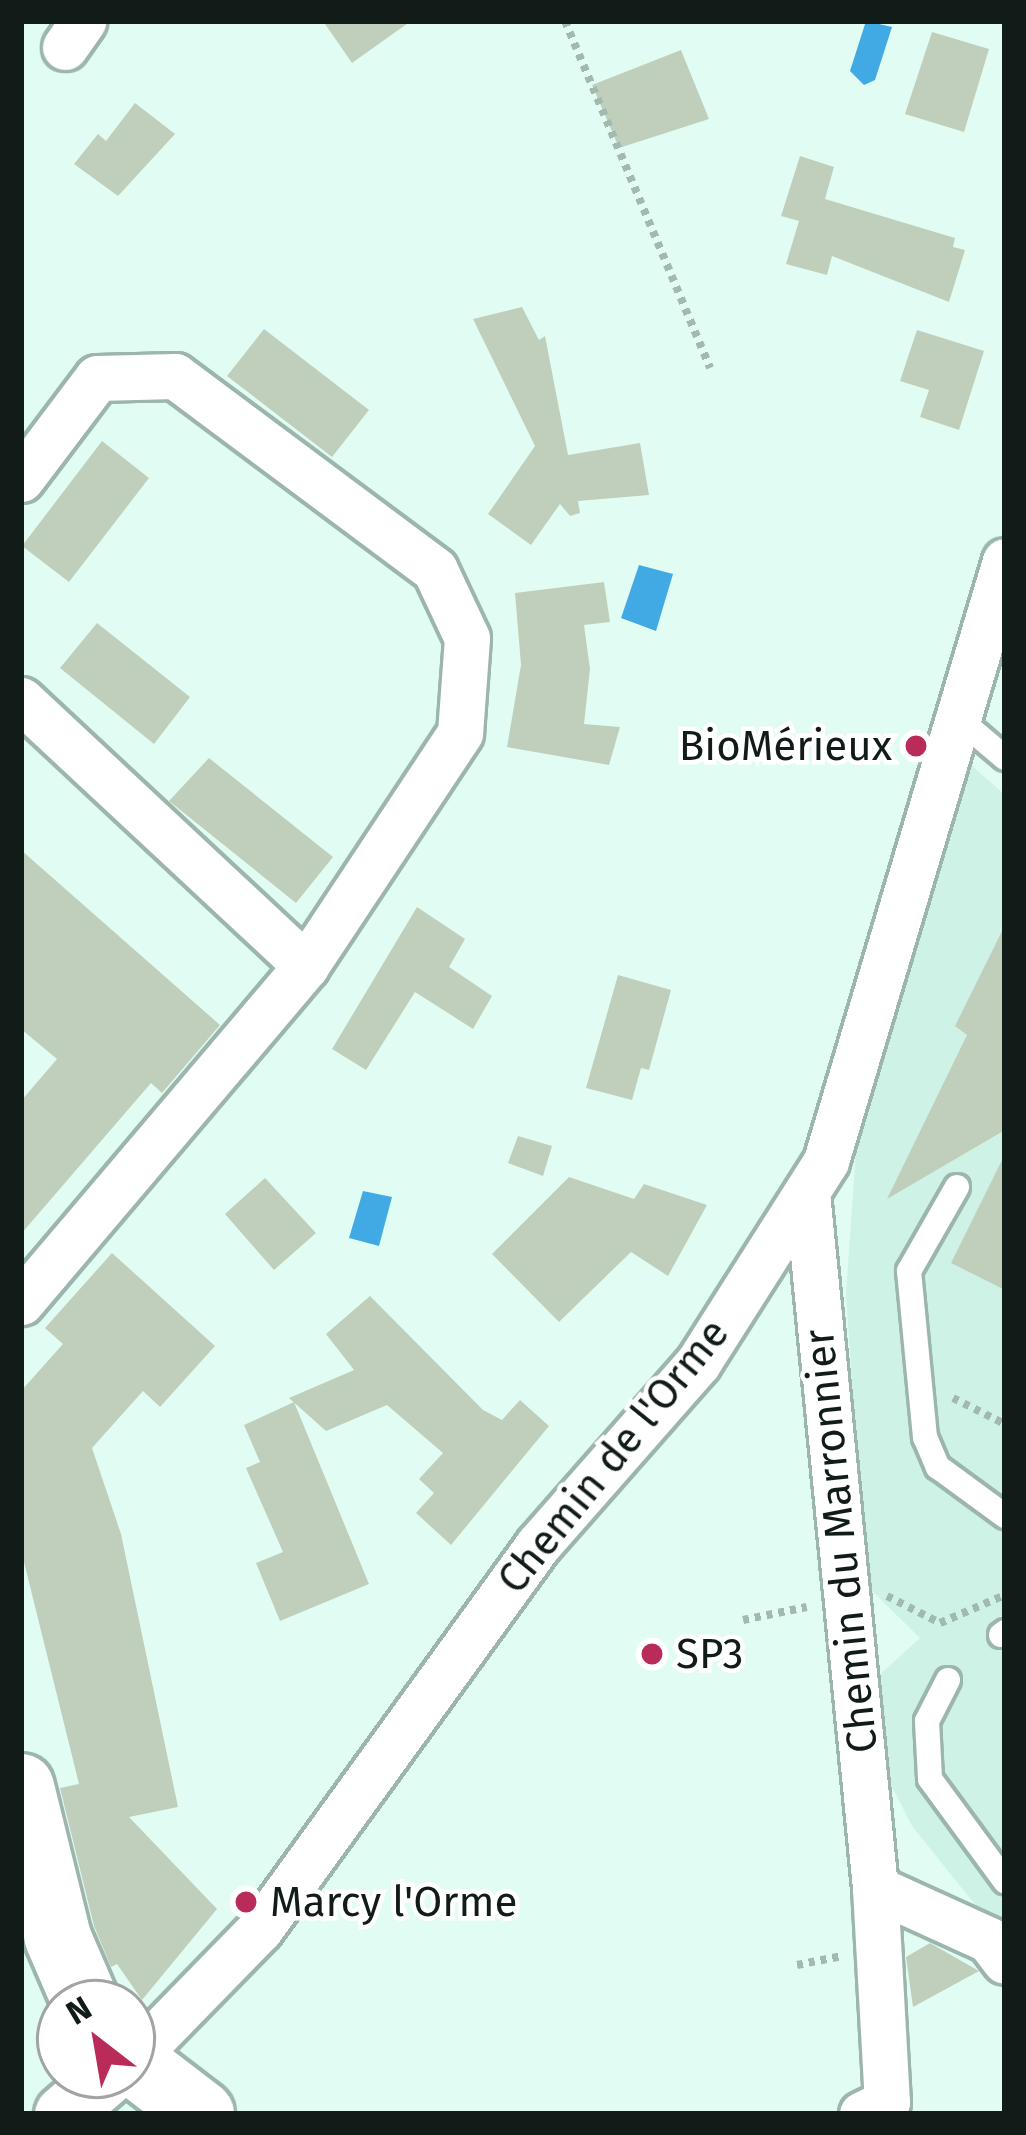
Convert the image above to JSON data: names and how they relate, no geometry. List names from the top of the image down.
{
  "streets": {
    "street": ["Chemin de l'Orme", "Chemin du Marronnier"]
  },
  "crossings": [
    ["Chemin de l'Orme", "Chemin du Marronnier"]
  ],
  "places": ["BioMérieux", "SP3", "Marcy l'Orme"],
  "north": "top left"
}
